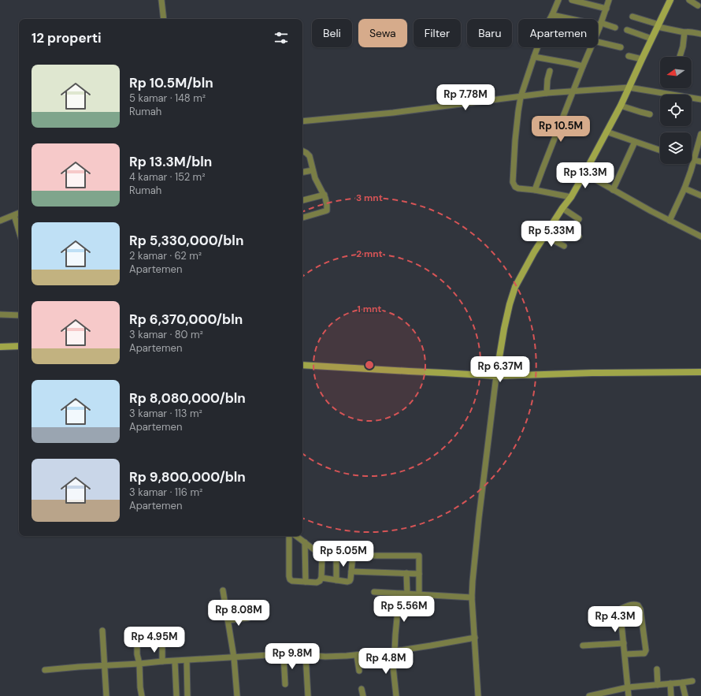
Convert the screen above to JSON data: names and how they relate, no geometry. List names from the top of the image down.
{
  "north": "left",
  "page": {
    "chip": [
      "Beli",
      "Sewa",
      "Filter",
      "Baru",
      "Apartemen"
    ],
    "heading": "12 properti",
    "list": [
      {
        "name": "Rp 10.5M/bln",
        "note": "5 kamar · 148 m² · Rumah"
      },
      {
        "name": "Rp 13.3M/bln",
        "note": "4 kamar · 152 m² · Rumah"
      },
      {
        "name": "Rp 5,330,000/bln",
        "note": "2 kamar · 62 m² · Apartemen"
      },
      {
        "name": "Rp 6,370,000/bln",
        "note": "3 kamar · 80 m² · Apartemen"
      },
      {
        "name": "Rp 8,080,000/bln",
        "note": "3 kamar · 113 m² · Apartemen"
      },
      {
        "name": "Rp 9,800,000/bln",
        "note": "3 kamar · 116 m² · Apartemen"
      }
    ],
    "price": [
      "Rp 7.78M",
      "Rp 10.5M",
      "Rp 13.3M",
      "Rp 5.33M",
      "Rp 6.37M",
      "Rp 5.05M",
      "Rp 5.56M",
      "Rp 8.08M",
      "Rp 4.3M",
      "Rp 4.95M",
      "Rp 9.8M",
      "Rp 4.8M"
    ]
  },
  "rings": ["3 mnt", "2 mnt", "1 mnt"]
}
